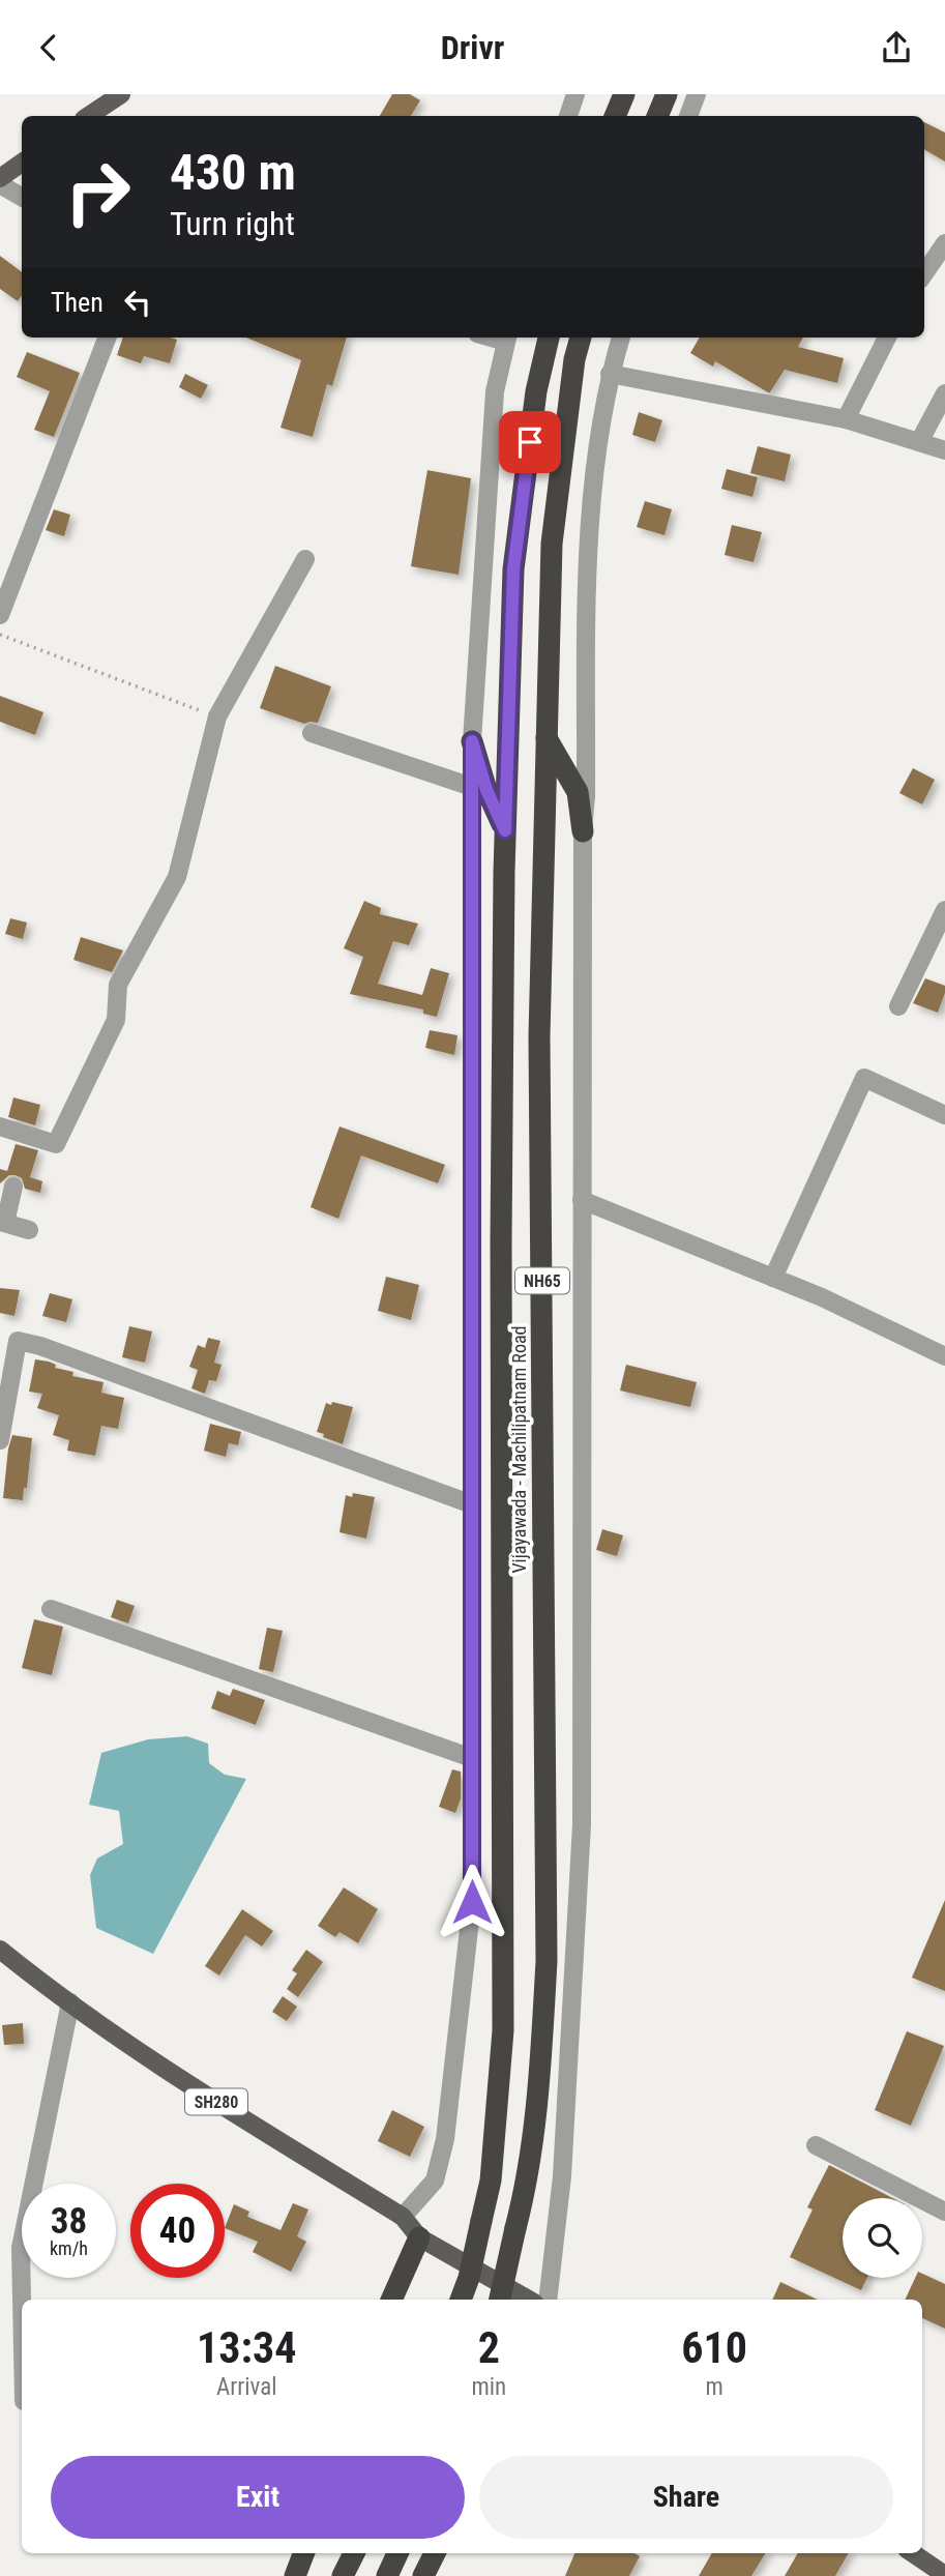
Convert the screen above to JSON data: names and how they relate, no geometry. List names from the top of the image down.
{
  "streets": {
    "highway": ["NH65", "Vijayawada - Machilipatnam Road"],
    "main road": ["SH280"]
  },
  "page": {
    "header": "Drivr",
    "turn": ["430 m", "Turn right"],
    "then": "Then",
    "speed": "38 km/h",
    "limit": "40",
    "eta": [
      "13:34",
      "Arrival",
      "2",
      "min",
      "610",
      "m"
    ],
    "buttons": ["Exit", "Share"]
  }
}
